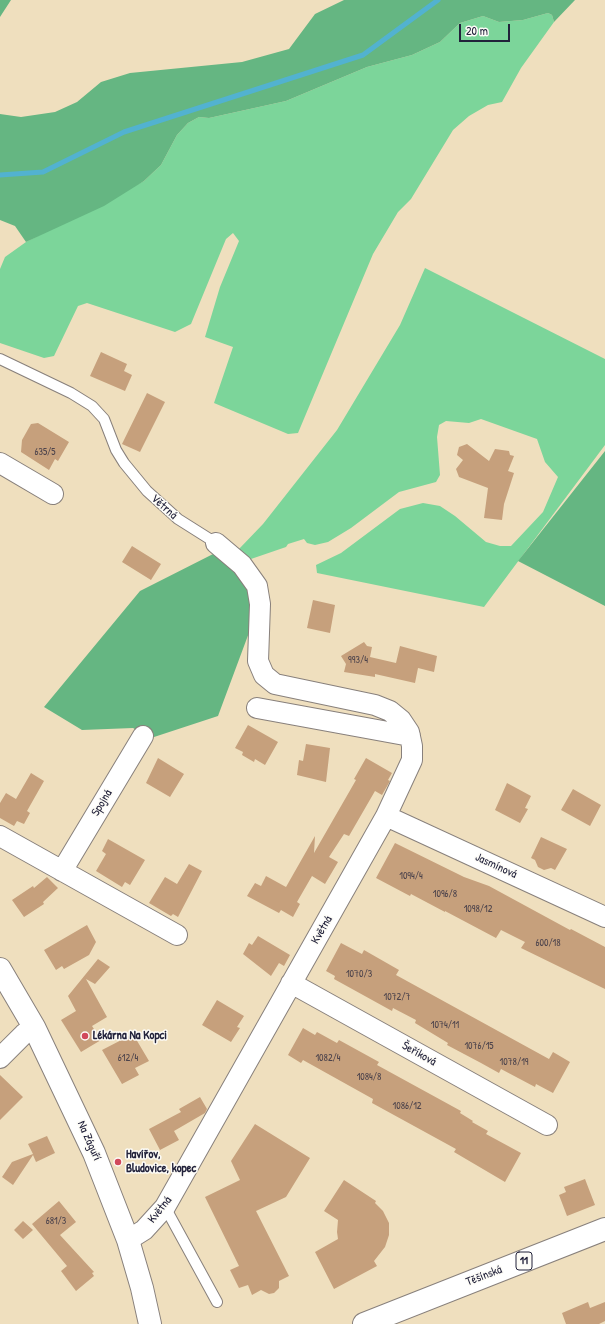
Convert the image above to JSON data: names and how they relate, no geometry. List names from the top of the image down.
{
  "streets": {
    "street": [
      "Větrná",
      "Spojná",
      "Jasmínová",
      "Květná",
      "Šeříková",
      "Na Záguří",
      "11",
      "Těšínská"
    ]
  },
  "crossings": [
    ["Větrná", "Květná"],
    ["Jasmínová", "Květná"],
    ["Květná", "Šeříková"],
    ["Květná", "Na Záguří"]
  ],
  "places": ["Lékárna Na Kopci", "Havířov, Bludovice, kopec"],
  "house_numbers": [
    "635/5",
    "993/4",
    "1094/4",
    "1096/8",
    "1098/12",
    "600/18",
    "1070/3",
    "1072/7",
    "1074/11",
    "1076/15",
    "612/4",
    "1082/4",
    "1078/19",
    "1084/8",
    "1086/12",
    "681/3"
  ],
  "scale_bar": "20 m"
}
